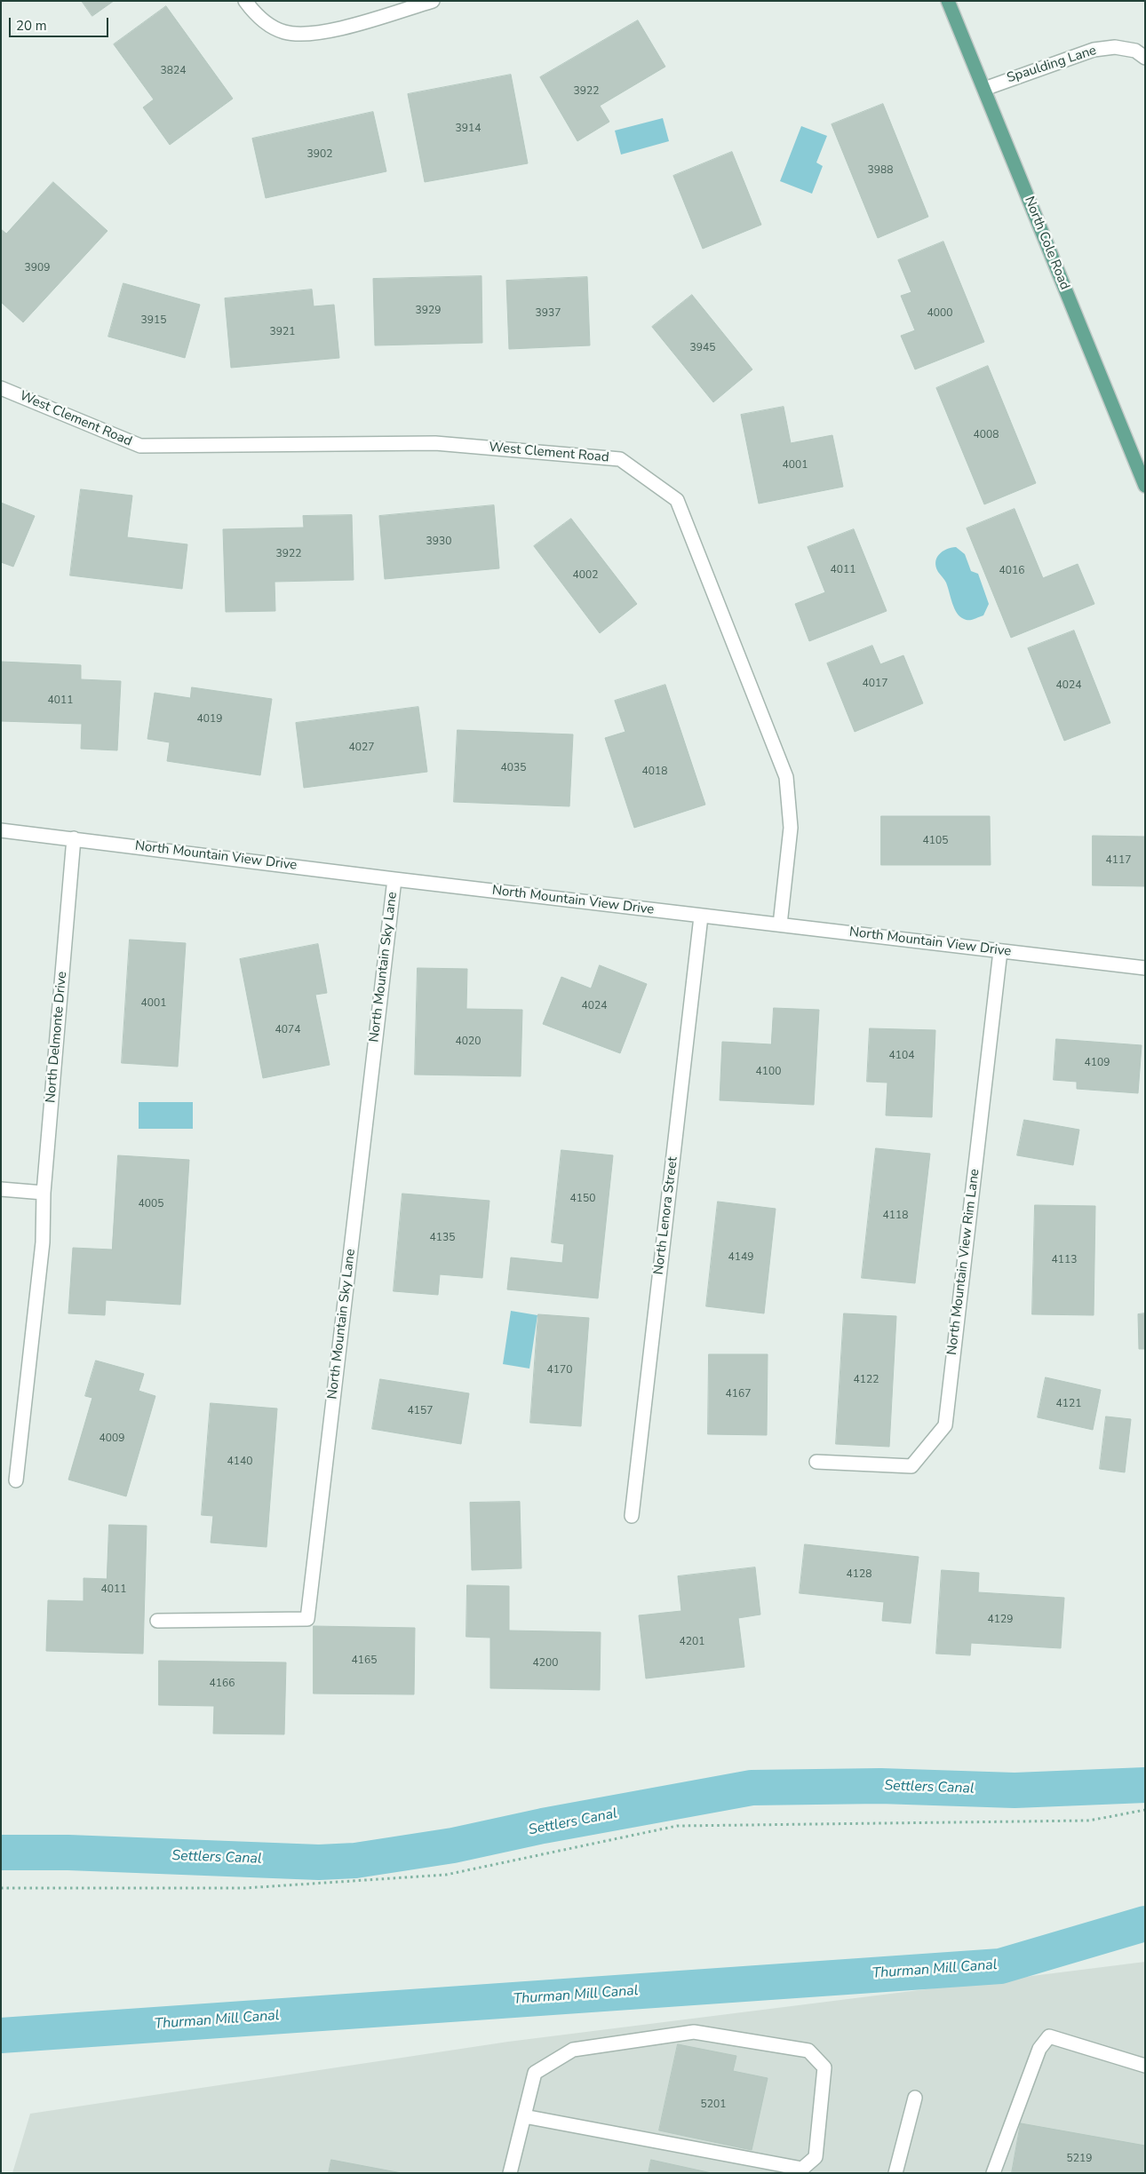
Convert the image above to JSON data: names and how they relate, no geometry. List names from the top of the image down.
{
  "streets": {
    "main road": ["North Cole Road"],
    "street": [
      "Spaulding Lane",
      "West Clement Road",
      "North Mountain View Drive",
      "North Mountain Sky Lane",
      "North Delmonte Drive",
      "North Lenora Street",
      "North Mountain View Rim Lane"
    ]
  },
  "crossings": [
    ["Spaulding Lane", "North Cole Road"],
    ["West Clement Road", "North Mountain View Drive"],
    ["North Mountain View Drive", "North Mountain Sky Lane"],
    ["North Mountain View Drive", "North Delmonte Drive"],
    ["North Mountain View Drive", "North Lenora Street"],
    ["North Mountain View Drive", "North Mountain View Rim Lane"]
  ],
  "water": ["Settlers Canal", "Thurman Mill Canal"],
  "house_numbers": [
    "3824",
    "3922",
    "3914",
    "3902",
    "3988",
    "3909",
    "3929",
    "3937",
    "4000",
    "3915",
    "3921",
    "3945",
    "4008",
    "4001",
    "3930",
    "3922",
    "4011",
    "4016",
    "4002",
    "4017",
    "4024",
    "4011",
    "4019",
    "4027",
    "4035",
    "4018",
    "4105",
    "4117",
    "4001",
    "4024",
    "4074",
    "4020",
    "4104",
    "4109",
    "4100",
    "4150",
    "4005",
    "4118",
    "4135",
    "4149",
    "4113",
    "4170",
    "4122",
    "4167",
    "4121",
    "4157",
    "4009",
    "4140",
    "4128",
    "4011",
    "4129",
    "4201",
    "4165",
    "4200",
    "4166",
    "5201",
    "5219"
  ],
  "scale_bar": "20 m"
}
